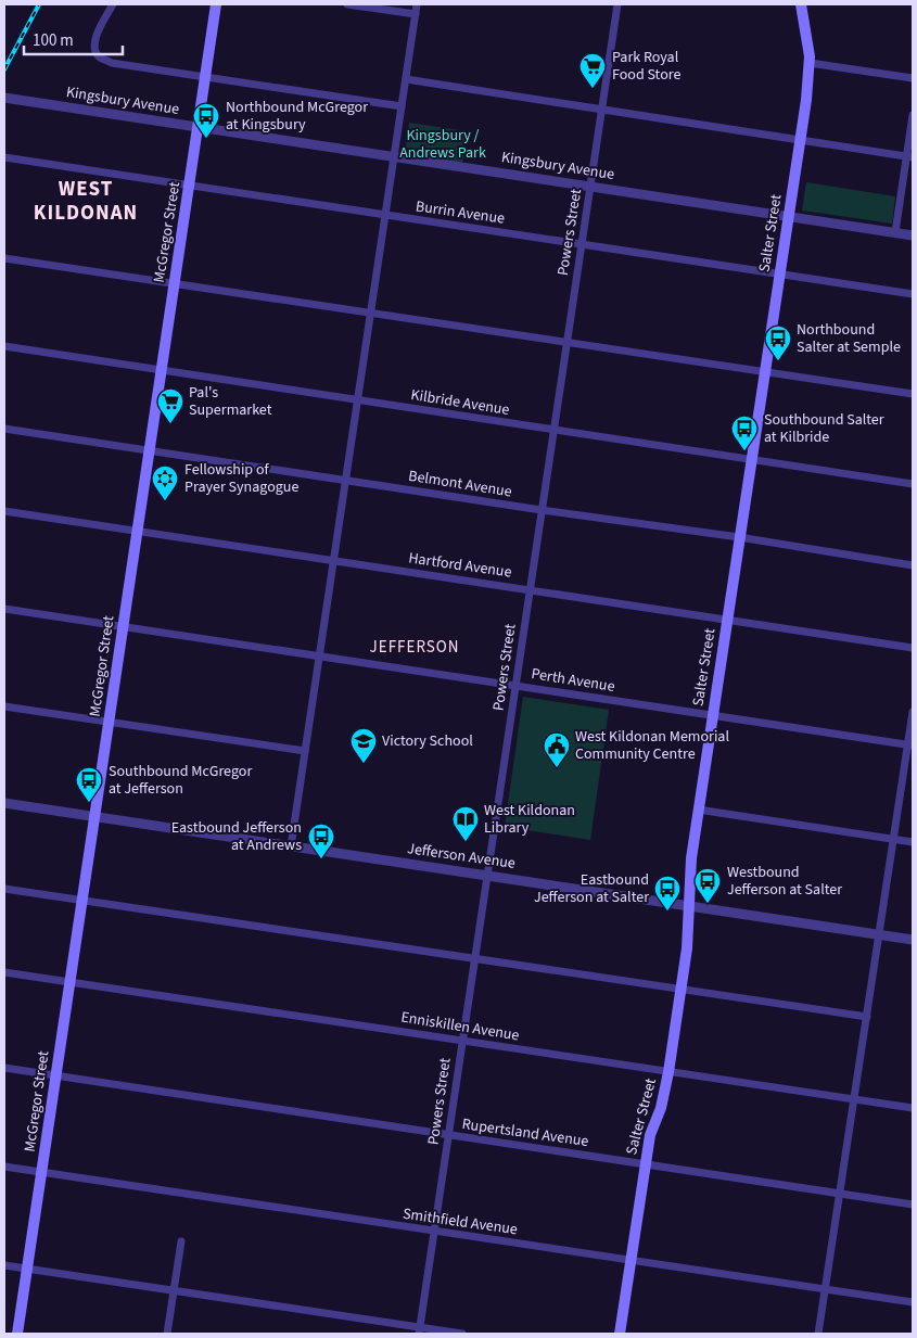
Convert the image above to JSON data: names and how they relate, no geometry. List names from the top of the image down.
{
  "streets": {
    "main road": ["McGregor Street", "Salter Street"],
    "street": [
      "Kingsbury Avenue",
      "Burrin Avenue",
      "Powers Street",
      "Kilbride Avenue",
      "Belmont Avenue",
      "Hartford Avenue",
      "Perth Avenue",
      "Jefferson Avenue",
      "Enniskillen Avenue",
      "Rupertsland Avenue",
      "Smithfield Avenue"
    ]
  },
  "crossings": [
    ["Kingsbury Avenue", "McGregor Street"],
    ["Kingsbury Avenue", "Powers Street"],
    ["Kingsbury Avenue", "Salter Street"],
    ["Burrin Avenue", "McGregor Street"],
    ["Burrin Avenue", "Powers Street"],
    ["Burrin Avenue", "Salter Street"],
    ["McGregor Street", "Kilbride Avenue"],
    ["McGregor Street", "Belmont Avenue"],
    ["McGregor Street", "Hartford Avenue"],
    ["McGregor Street", "Perth Avenue"],
    ["McGregor Street", "Jefferson Avenue"],
    ["McGregor Street", "Enniskillen Avenue"],
    ["McGregor Street", "Rupertsland Avenue"],
    ["McGregor Street", "Smithfield Avenue"],
    ["Powers Street", "Kilbride Avenue"],
    ["Powers Street", "Belmont Avenue"],
    ["Powers Street", "Hartford Avenue"],
    ["Powers Street", "Perth Avenue"],
    ["Powers Street", "Jefferson Avenue"],
    ["Powers Street", "Enniskillen Avenue"],
    ["Powers Street", "Rupertsland Avenue"],
    ["Powers Street", "Smithfield Avenue"],
    ["Salter Street", "Kilbride Avenue"],
    ["Salter Street", "Belmont Avenue"],
    ["Salter Street", "Hartford Avenue"],
    ["Salter Street", "Perth Avenue"],
    ["Salter Street", "Jefferson Avenue"],
    ["Salter Street", "Enniskillen Avenue"],
    ["Salter Street", "Rupertsland Avenue"],
    ["Salter Street", "Smithfield Avenue"]
  ],
  "districts": ["WEST KILDONAN", "JEFFERSON"],
  "parks": ["Kingsbury / Andrews Park"],
  "places": {
    "supermarket": ["Park Royal Food Store", "Pal's Supermarket"],
    "bus stop": [
      "Northbound McGregor at Kingsbury",
      "Northbound Salter at Semple",
      "Southbound Salter at Kilbride",
      "Southbound McGregor at Jefferson",
      "Eastbound Jefferson at Andrews",
      "Westbound Jefferson at Salter",
      "Eastbound Jefferson at Salter"
    ],
    "synagogue": ["Fellowship of Prayer Synagogue"],
    "school or university": ["Victory School"],
    "public building": ["West Kildonan Memorial Community Centre"],
    "library": ["West Kildonan Library"]
  },
  "scale_bar": "100 m"
}
